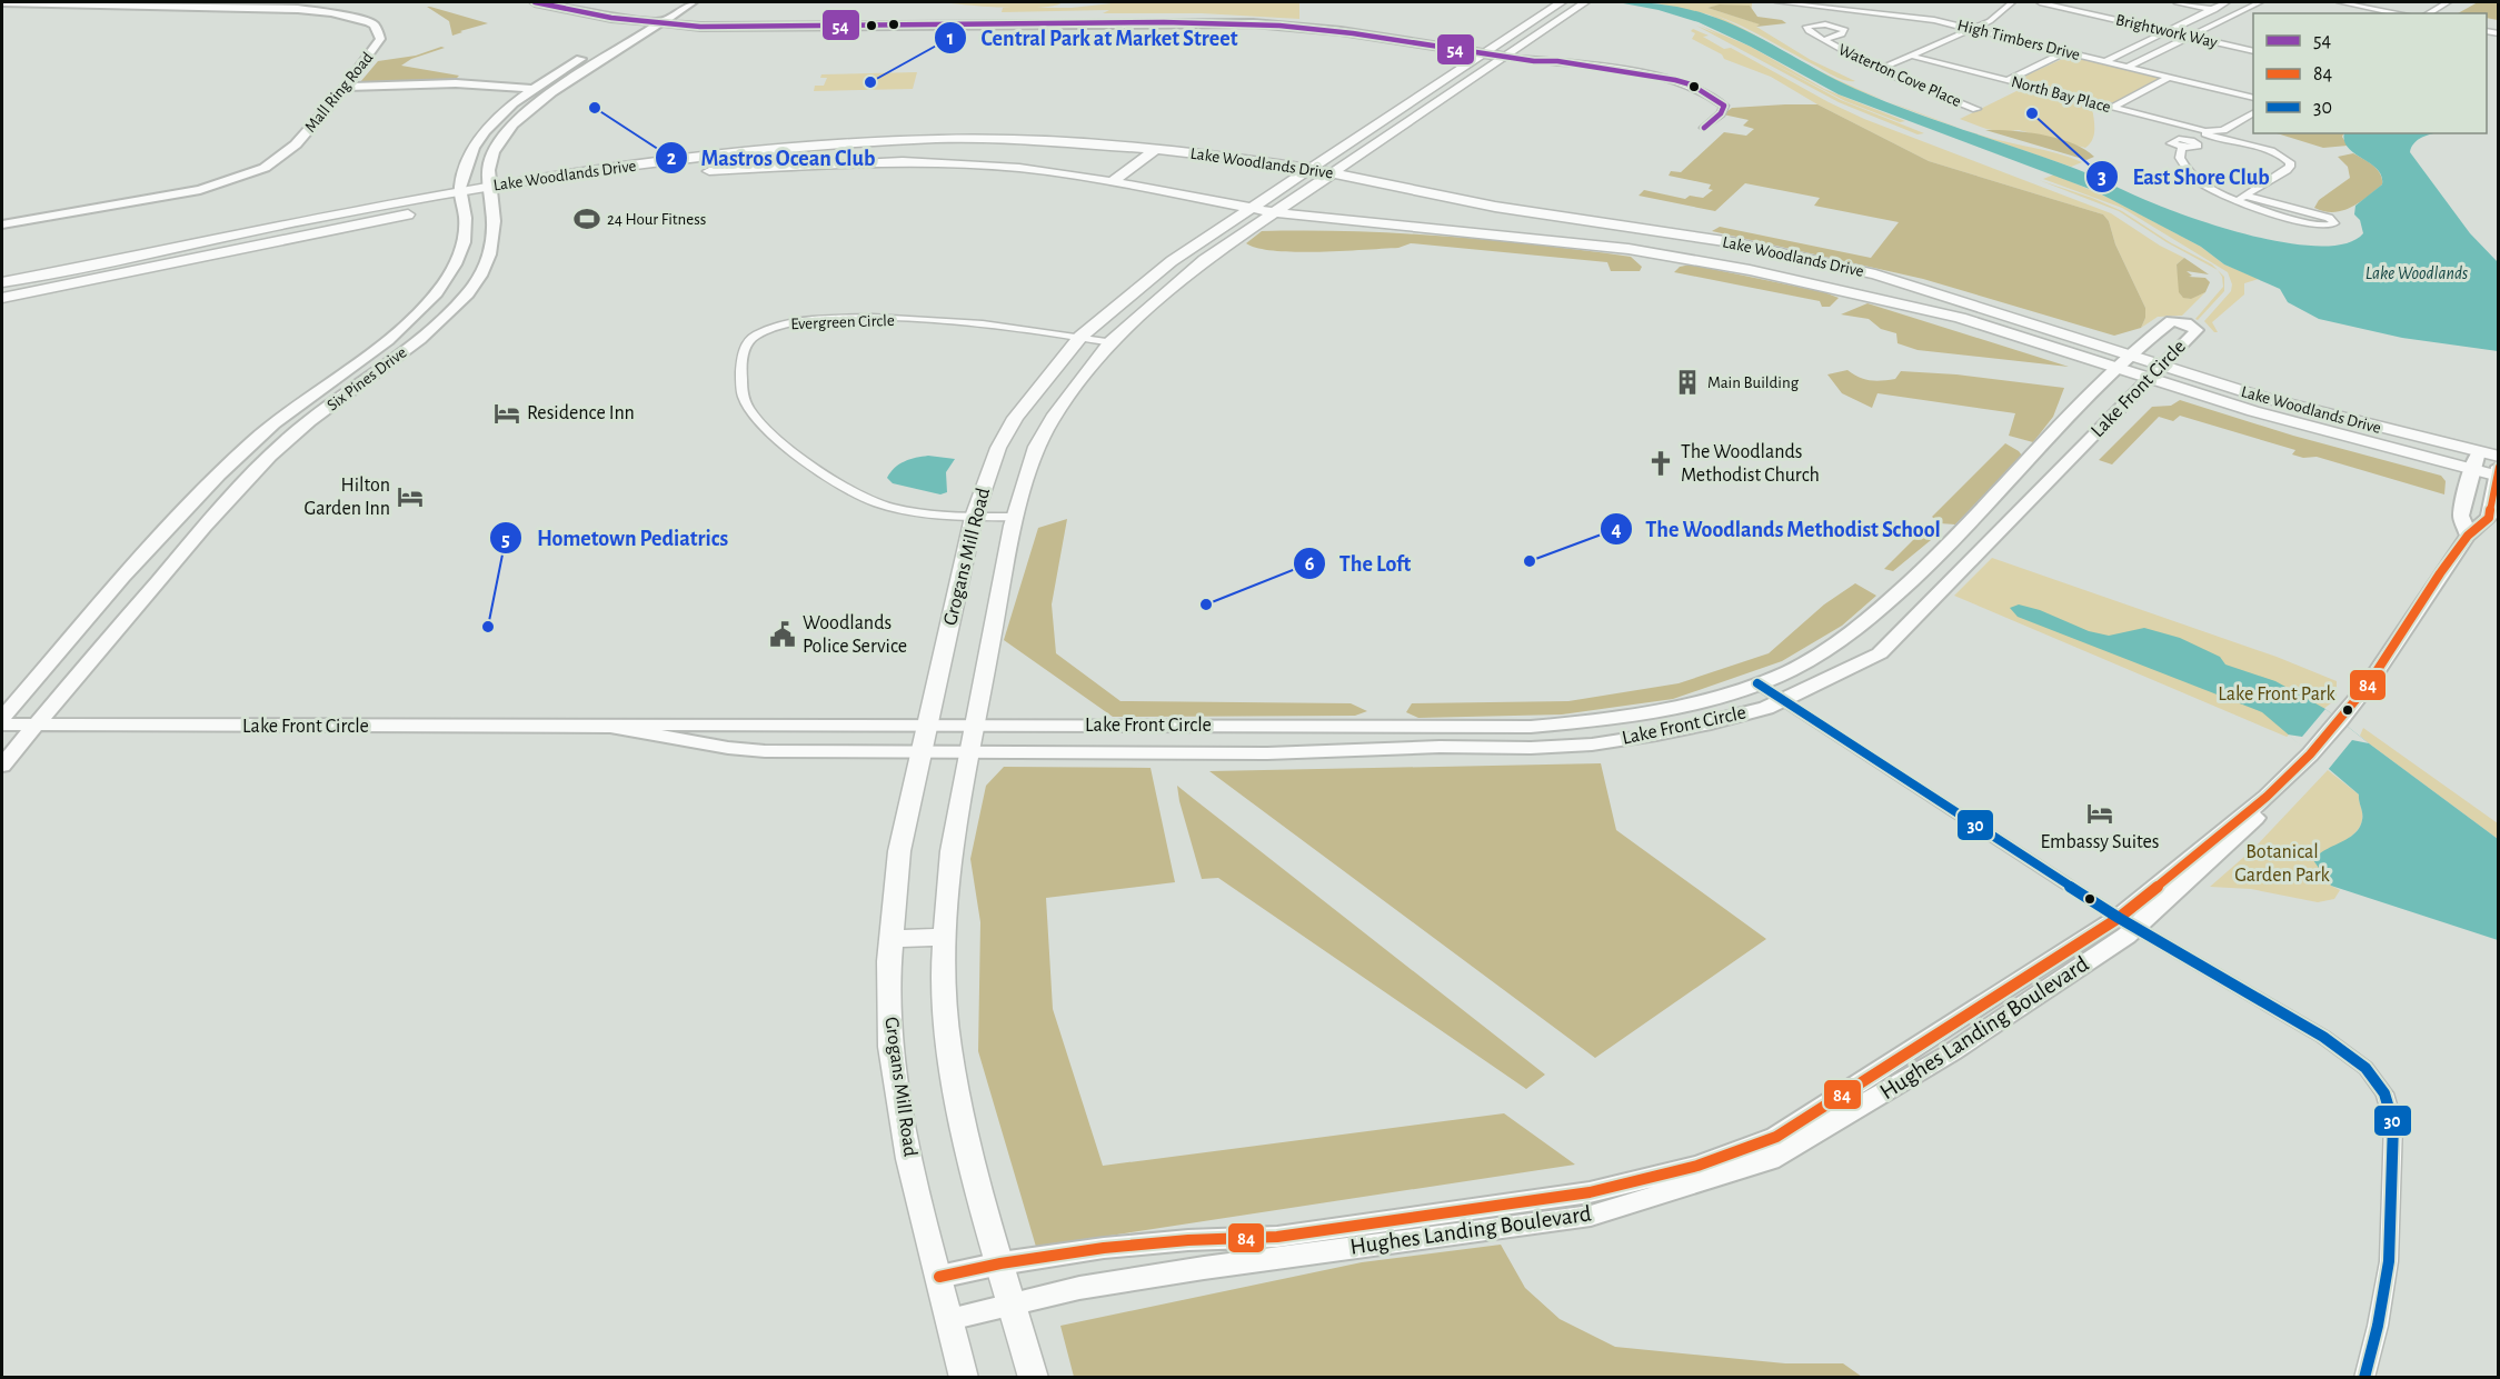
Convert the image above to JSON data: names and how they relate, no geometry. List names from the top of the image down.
{
  "streets": {
    "main road": ["Lake Woodlands Drive", "Grogans Mill Road"],
    "street": [
      "Brightwork Way",
      "High Timbers Drive",
      "Waterton Cove Place",
      "Mall Ring Road",
      "North Bay Place",
      "Evergreen Circle",
      "Six Pines Drive",
      "Lake Front Circle",
      "Hughes Landing Boulevard"
    ]
  },
  "crossings": [
    ["Lake Woodlands Drive", "Six Pines Drive"],
    ["Lake Woodlands Drive", "Lake Front Circle"],
    ["Lake Woodlands Drive", "Grogans Mill Road"],
    ["Lake Woodlands Drive", "Hughes Landing Boulevard"],
    ["Evergreen Circle", "Grogans Mill Road"],
    ["Six Pines Drive", "Lake Front Circle"],
    ["Lake Front Circle", "Grogans Mill Road"],
    ["Grogans Mill Road", "Hughes Landing Boulevard"]
  ],
  "water": ["Lake Woodlands"],
  "parks": ["Lake Front Park", "Botanical Garden Park"],
  "places": {
    "other": [
      "Central Park at Market Street",
      "Mastros Ocean Club",
      "East Shore Club",
      "The Woodlands Methodist School",
      "The Loft",
      "Hometown Pediatrics"
    ],
    "sports": ["24 Hour Fitness"],
    "building": ["Main Building"],
    "hotel": ["Residence Inn", "Hilton Garden Inn", "Embassy Suites"],
    "church": ["The Woodlands Methodist Church"],
    "public building": ["Woodlands Police Service"]
  },
  "lines": ["transit line 54", "transit line 84", "transit line 30"],
  "legend": ["54", "84", "30"]
}
